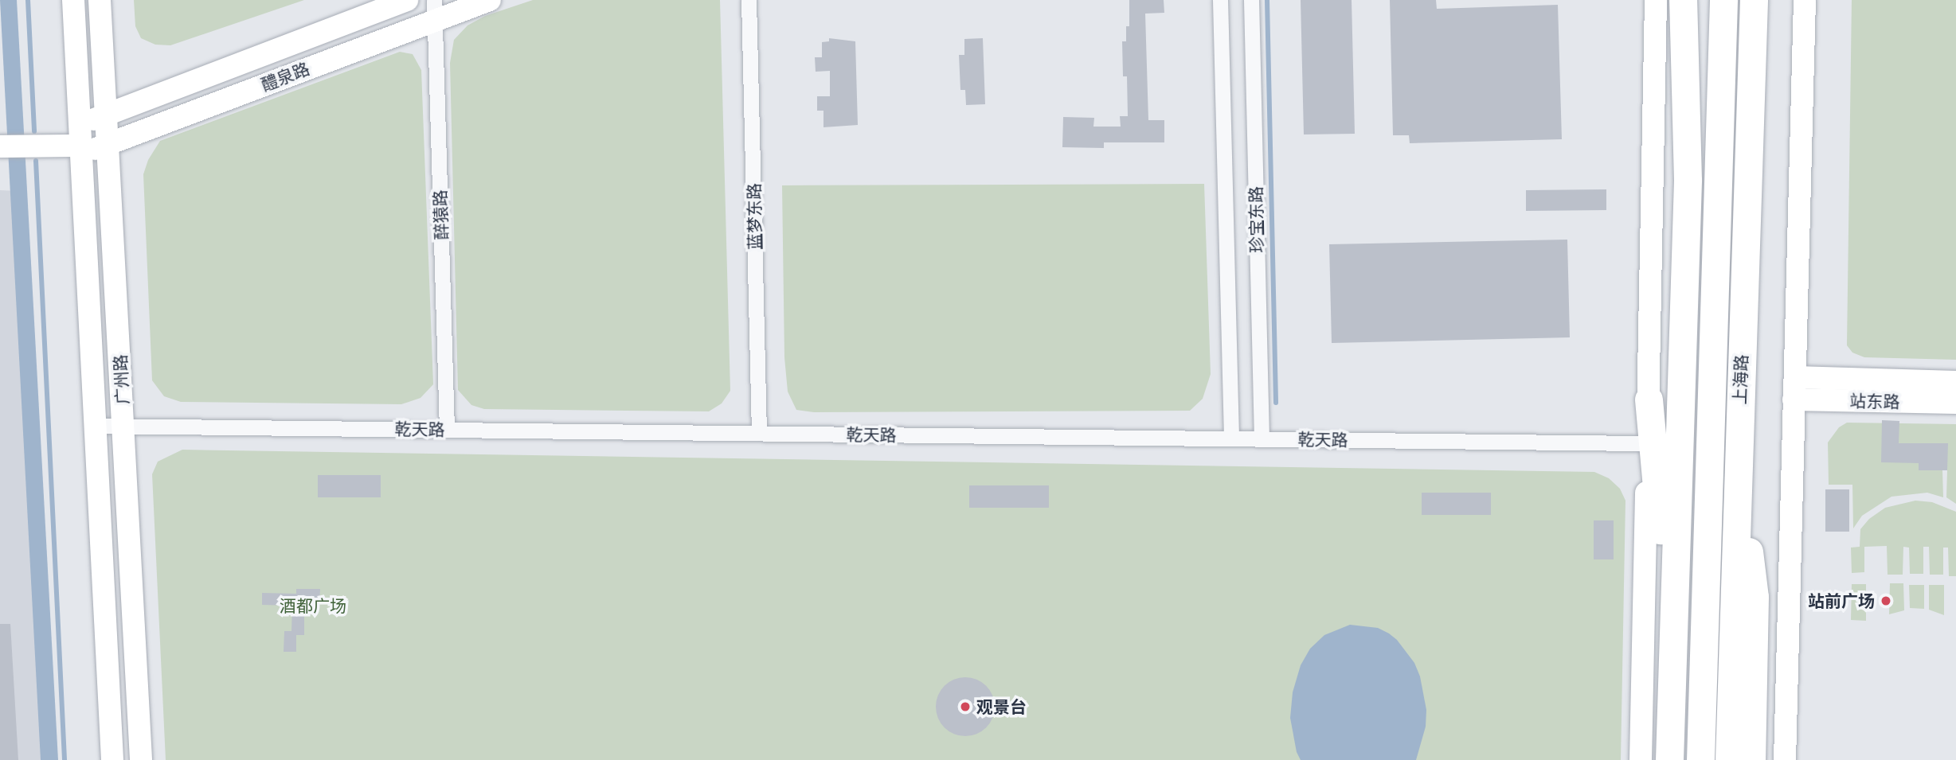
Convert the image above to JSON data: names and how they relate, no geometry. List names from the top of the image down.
{
  "streets": {
    "highway": ["上海路"],
    "main road": ["醴泉路", "广州路", "站东路"],
    "street": [
      "醉猿路",
      "蓝梦东路",
      "珍宝东路",
      "乾天路"
    ]
  },
  "crossings": [
    ["醴泉路", "醉猿路"],
    ["醴泉路", "广州路"],
    ["醉猿路", "乾天路"],
    ["蓝梦东路", "乾天路"],
    ["珍宝东路", "乾天路"],
    ["广州路", "乾天路"]
  ],
  "parks": ["酒都广场"],
  "places": ["站前广场", "观景台"]
}
